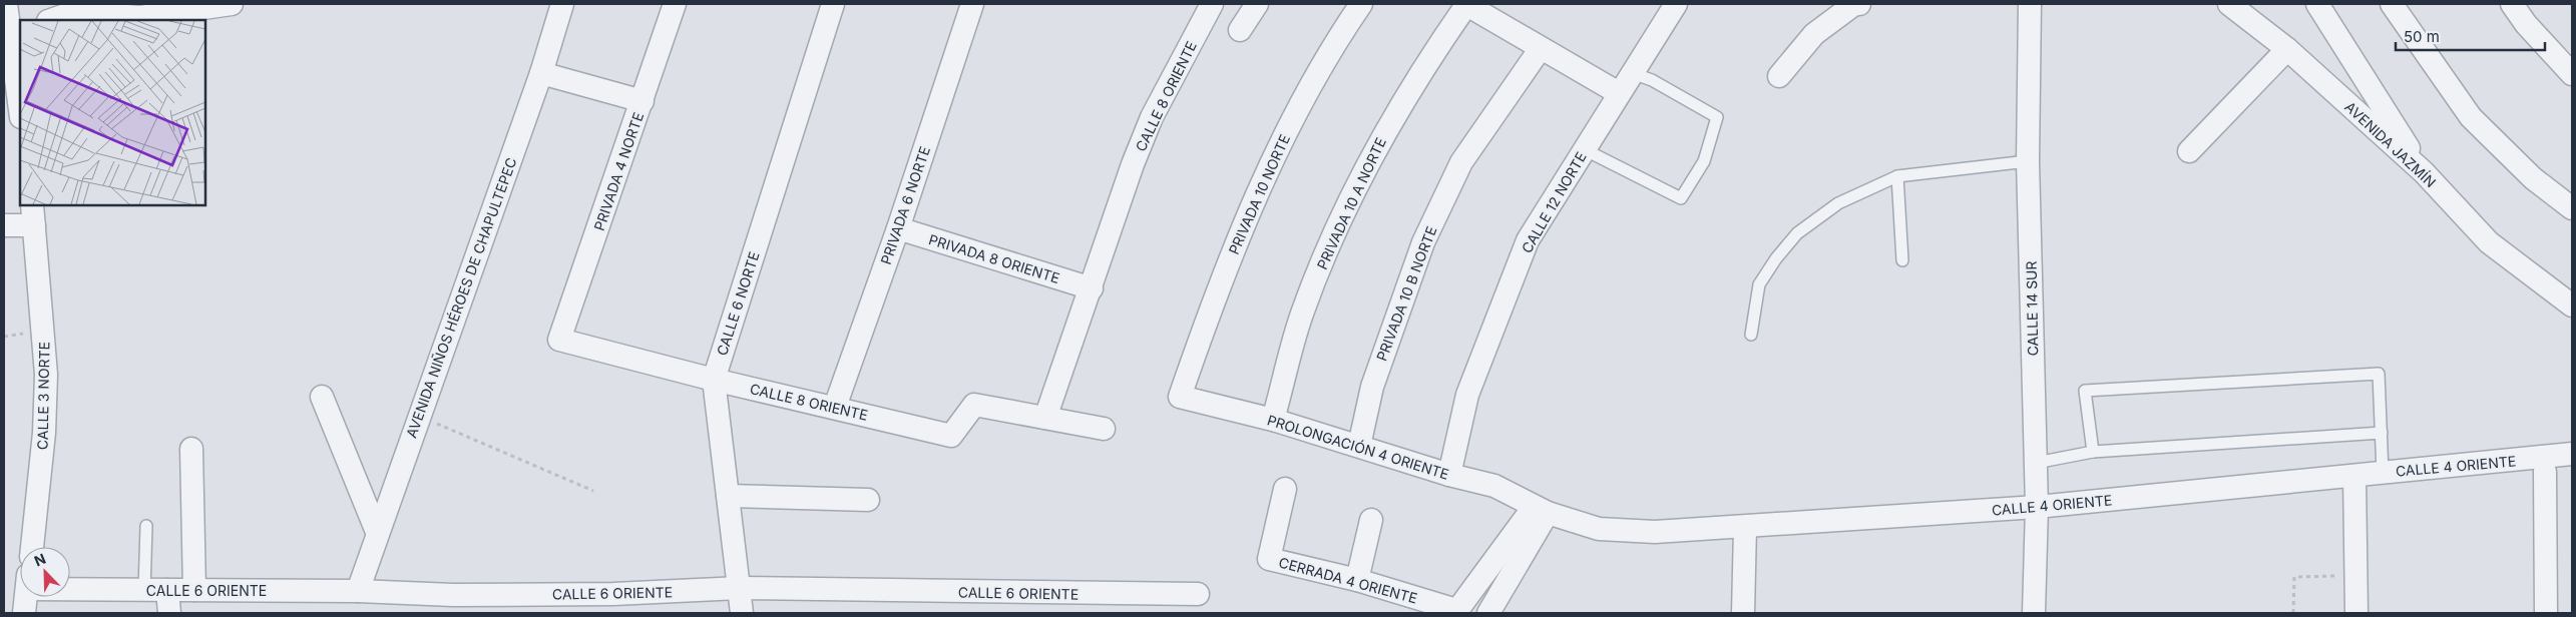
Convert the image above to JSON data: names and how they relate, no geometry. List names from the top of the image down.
{
  "streets": {
    "street": [
      "CALLE 8 ORIENTE",
      "AVENIDA JAZMÍN",
      "PRIVADA 4 NORTE",
      "PRIVADA 10 NORTE",
      "CALLE 12 NORTE",
      "PRIVADA 10 A NORTE",
      "PRIVADA 6 NORTE",
      "PRIVADA 8 ORIENTE",
      "PRIVADA 10 B NORTE",
      "AVENIDA NIÑOS HÉROES DE CHAPULTEPEC",
      "CALLE 6 NORTE",
      "CALLE 14 SUR",
      "CALLE 3 NORTE",
      "PROLONGACIÓN 4 ORIENTE",
      "CALLE 4 ORIENTE",
      "CERRADA 4 ORIENTE",
      "CALLE 6 ORIENTE"
    ]
  },
  "crossings": [
    ["CALLE 8 ORIENTE", "PRIVADA 4 NORTE"],
    ["CALLE 8 ORIENTE", "PRIVADA 6 NORTE"],
    ["CALLE 8 ORIENTE", "PRIVADA 8 ORIENTE"],
    ["CALLE 8 ORIENTE", "CALLE 6 NORTE"],
    ["PRIVADA 4 NORTE", "AVENIDA NIÑOS HÉROES DE CHAPULTEPEC"],
    ["PRIVADA 10 NORTE", "PROLONGACIÓN 4 ORIENTE"],
    ["CALLE 12 NORTE", "PROLONGACIÓN 4 ORIENTE"],
    ["PRIVADA 10 A NORTE", "PROLONGACIÓN 4 ORIENTE"],
    ["PRIVADA 6 NORTE", "PRIVADA 8 ORIENTE"],
    ["PRIVADA 10 B NORTE", "PROLONGACIÓN 4 ORIENTE"],
    ["AVENIDA NIÑOS HÉROES DE CHAPULTEPEC", "CALLE 6 ORIENTE"],
    ["CALLE 6 NORTE", "CALLE 6 ORIENTE"],
    ["CALLE 14 SUR", "CALLE 4 ORIENTE"],
    ["PROLONGACIÓN 4 ORIENTE", "CALLE 4 ORIENTE"]
  ],
  "scale_bar": "50 m",
  "north": "top left"
}
